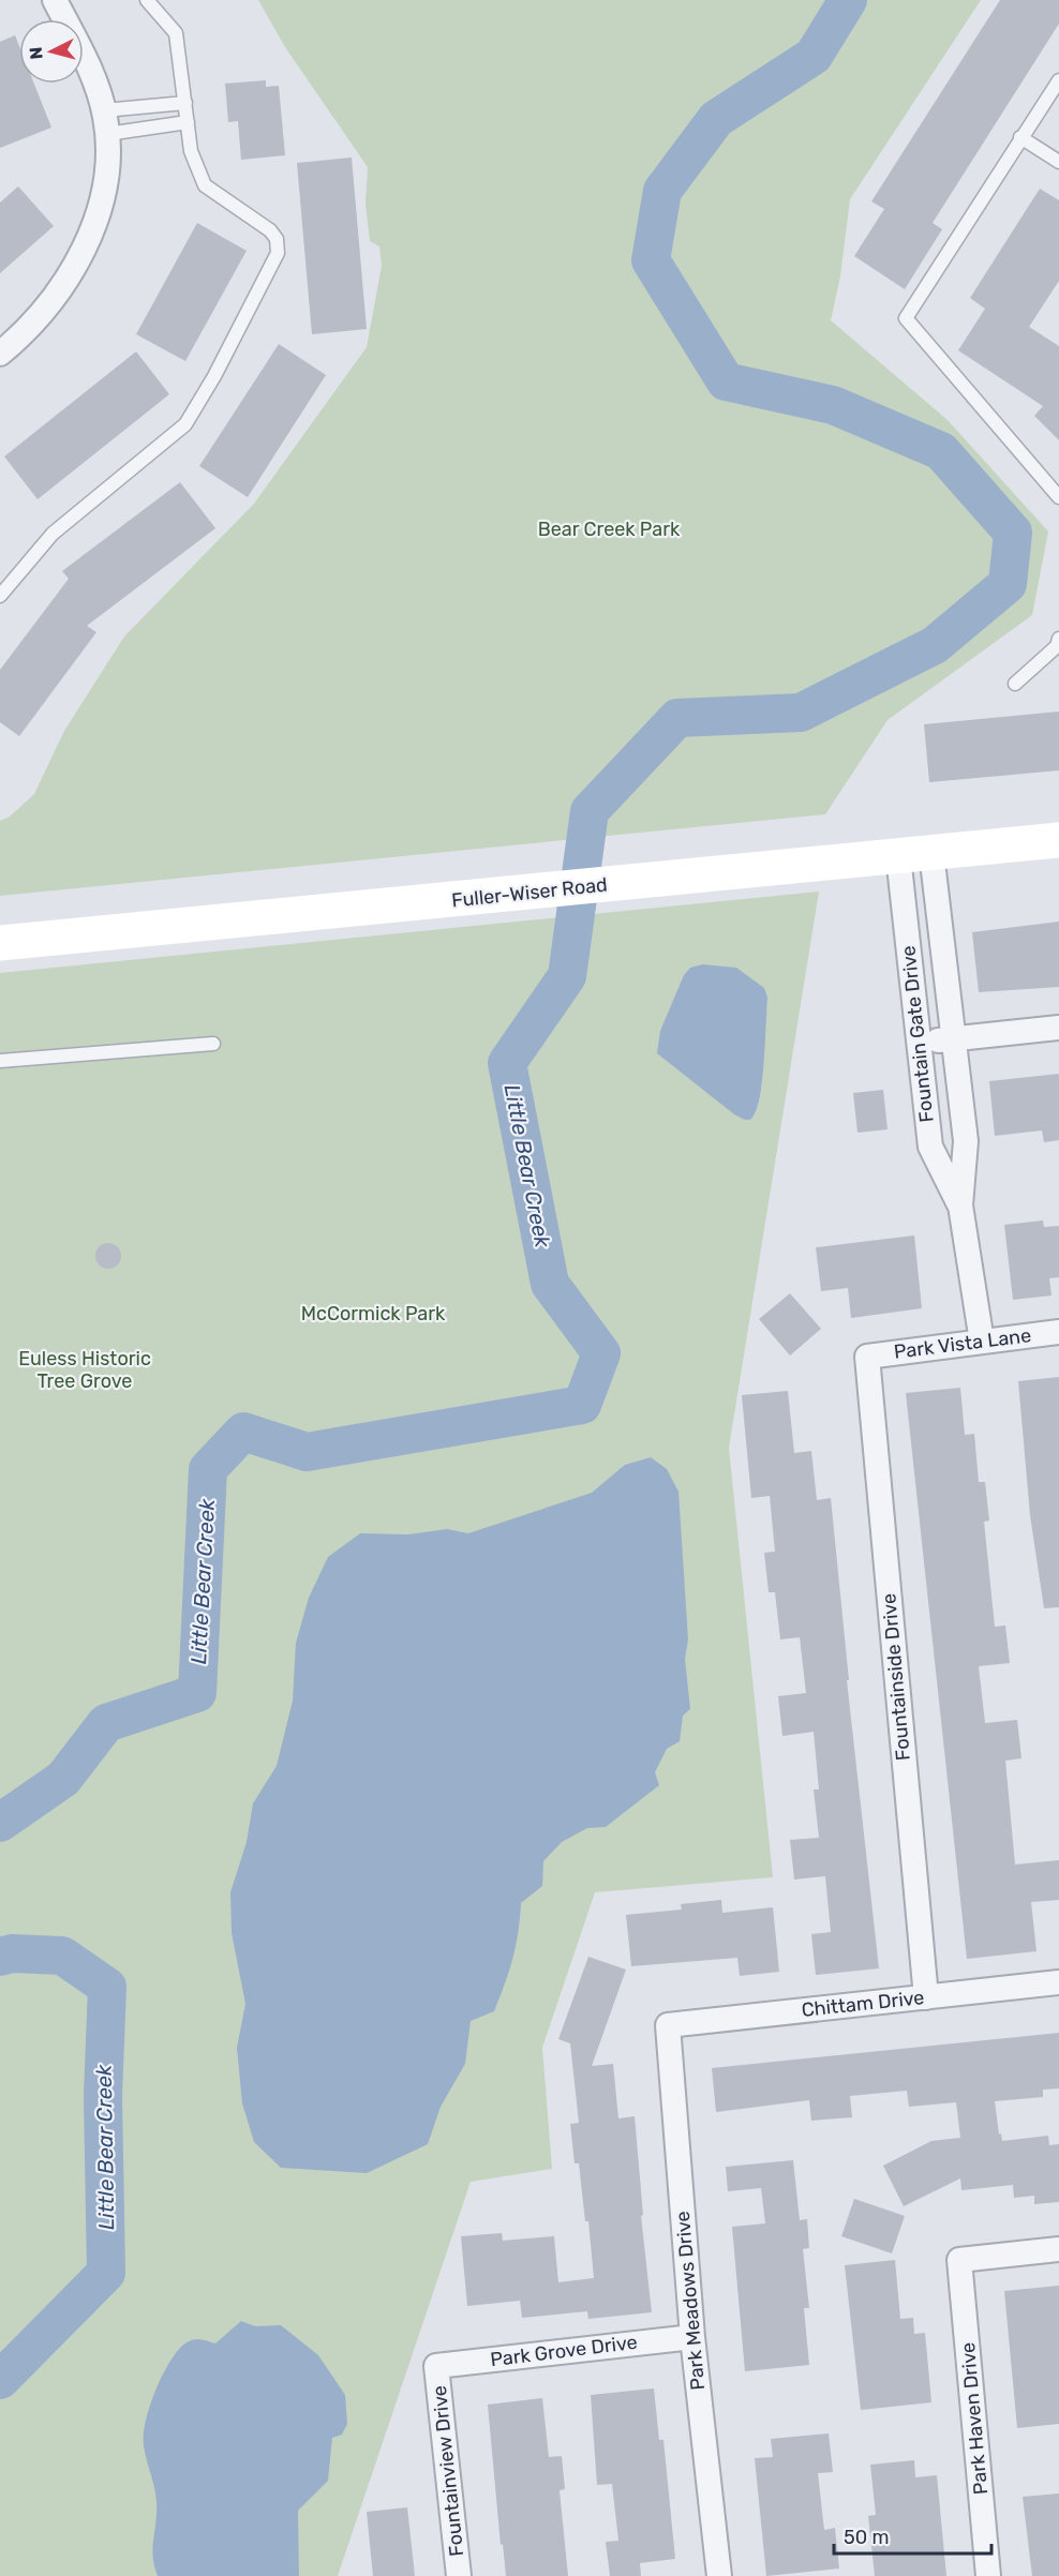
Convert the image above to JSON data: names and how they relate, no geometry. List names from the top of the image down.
{
  "streets": {
    "street": [
      "Fuller-Wiser Road",
      "Fountain Gate Drive",
      "Park Vista Lane",
      "Fountainside Drive",
      "Chittam Drive",
      "Park Meadows Drive",
      "Park Grove Drive",
      "Park Haven Drive",
      "Fountainview Drive"
    ]
  },
  "crossings": [
    ["Fuller-Wiser Road", "Fountain Gate Drive"],
    ["Fountain Gate Drive", "Park Vista Lane"],
    ["Park Vista Lane", "Fountainside Drive"],
    ["Fountainside Drive", "Chittam Drive"],
    ["Chittam Drive", "Park Meadows Drive"],
    ["Park Meadows Drive", "Park Grove Drive"],
    ["Park Grove Drive", "Fountainview Drive"]
  ],
  "water": ["Little Bear Creek"],
  "parks": ["Bear Creek Park", "McCormick Park", "Euless Historic Tree Grove"],
  "scale_bar": "50 m",
  "north": "left"
}
